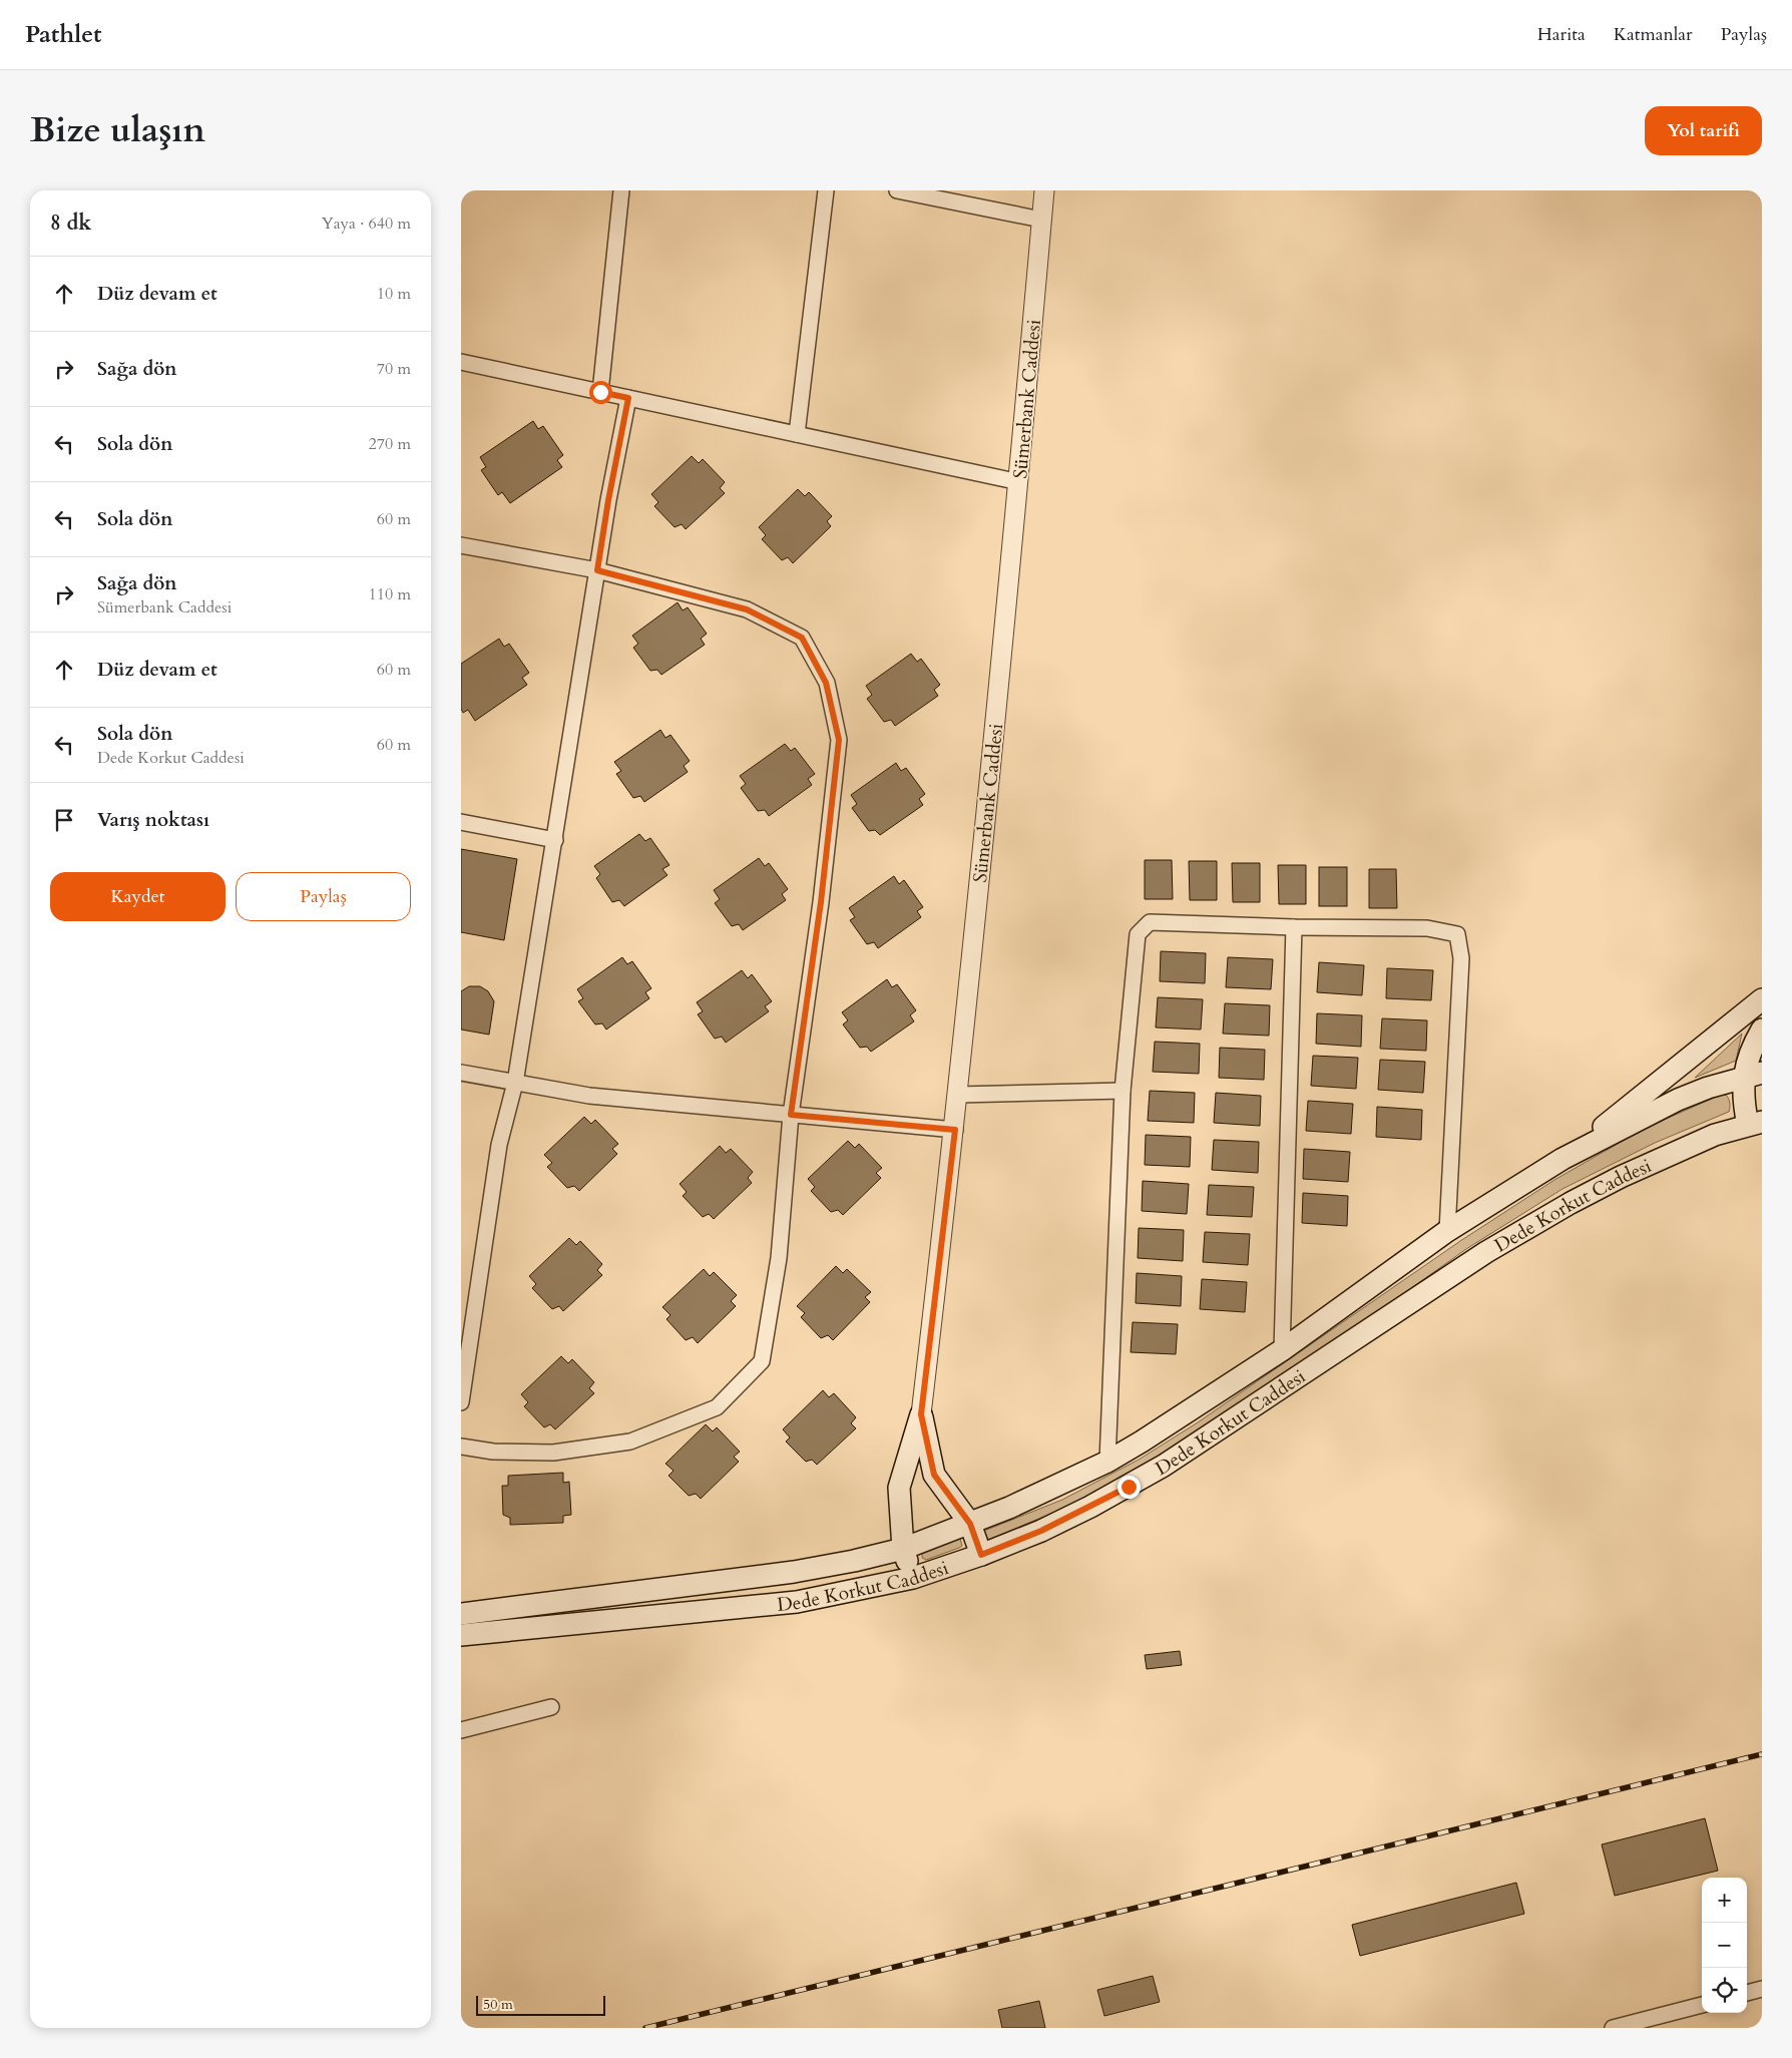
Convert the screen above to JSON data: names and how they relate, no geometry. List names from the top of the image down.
{
  "streets": {
    "main road": ["Dede Korkut Caddesi"],
    "street": ["Sümerbank Caddesi"]
  },
  "scale_bar": "50 m",
  "page": {
    "header": "Pathlet",
    "nav": ["Harita", "Katmanlar", "Paylaş"],
    "title": "Bize ulaşın",
    "buttons": [
      "Yol tarifi",
      ["Kaydet", "Paylaş"]
    ],
    "heading": ["8 dk", "Yaya · 640 m"],
    "list": [
      ["Düz devam et", "10 m"],
      ["Sağa dön", "70 m"],
      ["Sola dön", "270 m"],
      ["Sola dön", "60 m"],
      ["Sağa dön", "Sümerbank Caddesi", "110 m"],
      ["Düz devam et", "60 m"],
      ["Sola dön", "Dede Korkut Caddesi", "60 m"],
      "Varış noktası"
    ],
    "map_buttons": ["+", "−"],
    "scale": "50 m"
  }
}
